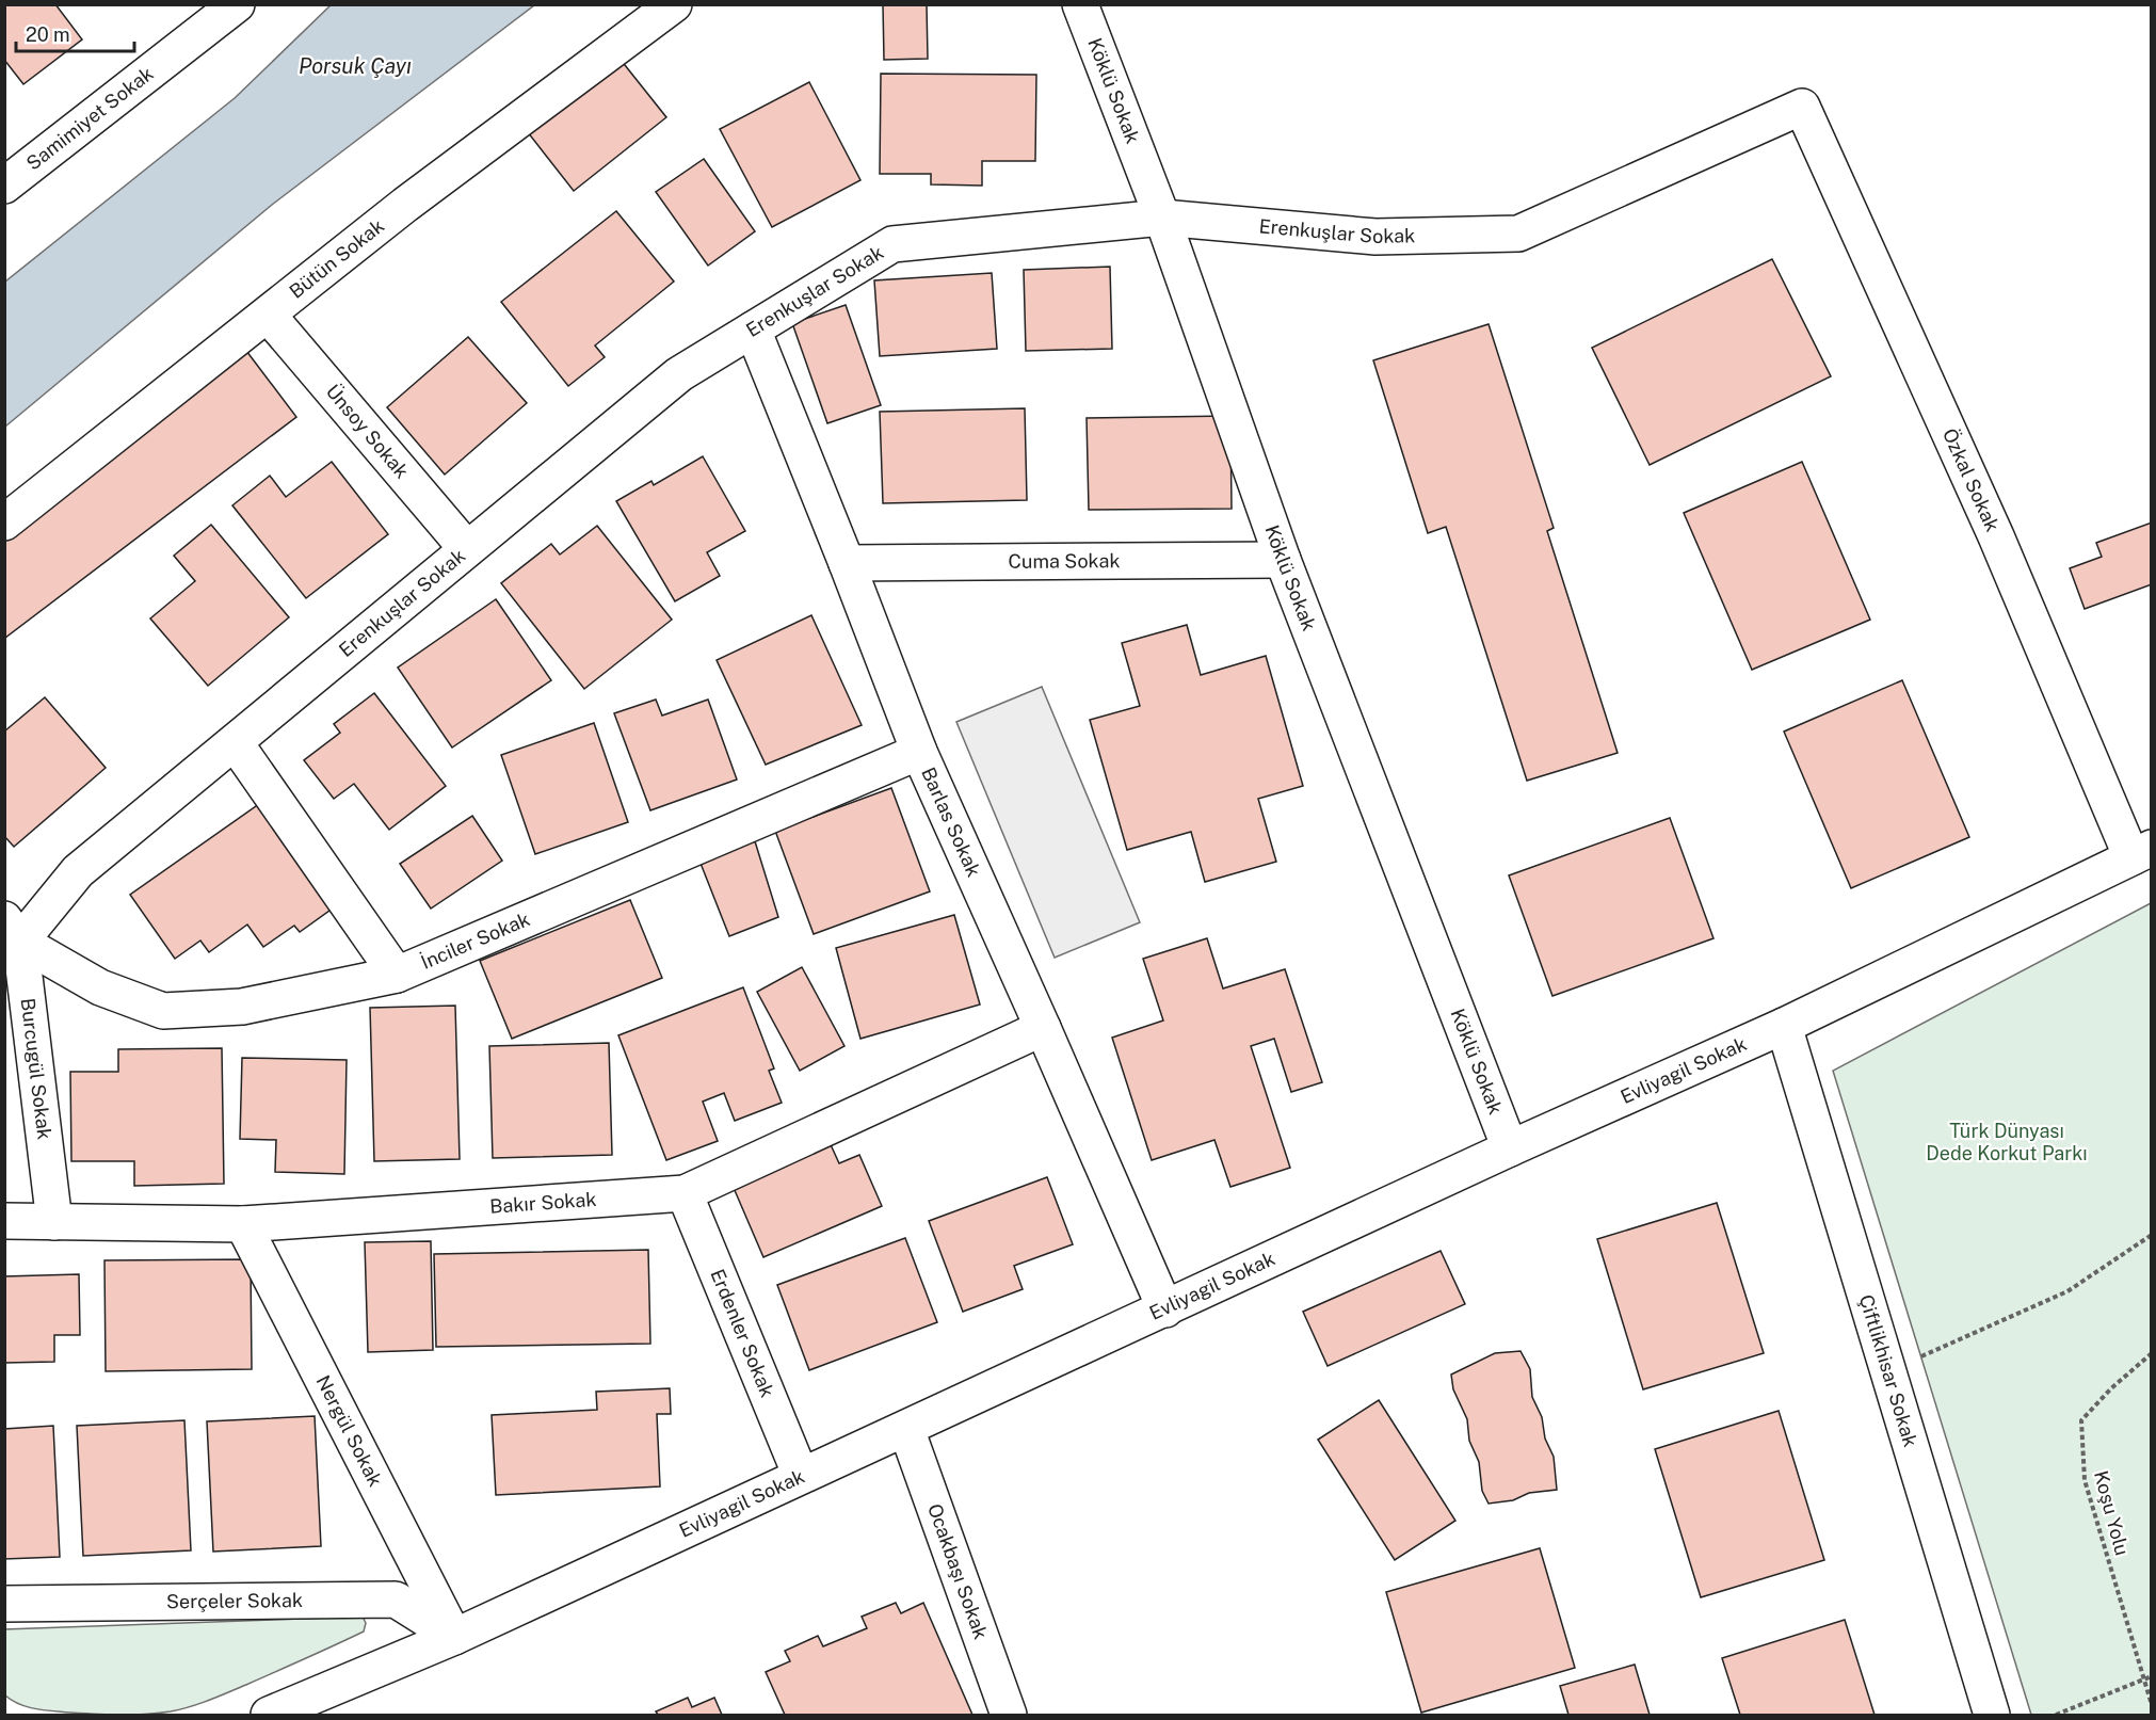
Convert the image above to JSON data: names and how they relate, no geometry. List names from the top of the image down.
{
  "streets": {
    "street": [
      "Köklü Sokak",
      "Samimiyet Sokak",
      "Erenkuşlar Sokak",
      "Bütün Sokak",
      "Ünsoy Sokak",
      "Özkal Sokak",
      "Cuma Sokak",
      "Barlas Sokak",
      "İnciler Sokak",
      "Burcugül Sokak",
      "Evliyagil Sokak",
      "Bakır Sokak",
      "Erdenler Sokak",
      "Çiftlikhisar Sokak",
      "Nergül Sokak",
      "Ocakbaşı Sokak",
      "Serçeler Sokak"
    ],
    "path": ["Koşu Yolu"]
  },
  "crossings": [
    ["Köklü Sokak", "Erenkuşlar Sokak"],
    ["Köklü Sokak", "Cuma Sokak"],
    ["Köklü Sokak", "Evliyagil Sokak"],
    ["Erenkuşlar Sokak", "Ünsoy Sokak"],
    ["Erenkuşlar Sokak", "Özkal Sokak"],
    ["Erenkuşlar Sokak", "Barlas Sokak"],
    ["Erenkuşlar Sokak", "İnciler Sokak"],
    ["Erenkuşlar Sokak", "Burcugül Sokak"],
    ["Bütün Sokak", "Ünsoy Sokak"],
    ["Özkal Sokak", "Evliyagil Sokak"],
    ["Cuma Sokak", "Barlas Sokak"],
    ["Barlas Sokak", "İnciler Sokak"],
    ["Barlas Sokak", "Evliyagil Sokak"],
    ["Barlas Sokak", "Bakır Sokak"],
    ["İnciler Sokak", "Burcugül Sokak"],
    ["Burcugül Sokak", "Bakır Sokak"],
    ["Evliyagil Sokak", "Erdenler Sokak"],
    ["Evliyagil Sokak", "Çiftlikhisar Sokak"],
    ["Evliyagil Sokak", "Nergül Sokak"],
    ["Evliyagil Sokak", "Ocakbaşı Sokak"],
    ["Evliyagil Sokak", "Serçeler Sokak"],
    ["Bakır Sokak", "Erdenler Sokak"],
    ["Bakır Sokak", "Nergül Sokak"],
    ["Nergül Sokak", "Serçeler Sokak"]
  ],
  "water": ["Porsuk Çayı"],
  "parks": ["Türk Dünyası Dede Korkut Parkı"],
  "scale_bar": "20 m"
}
